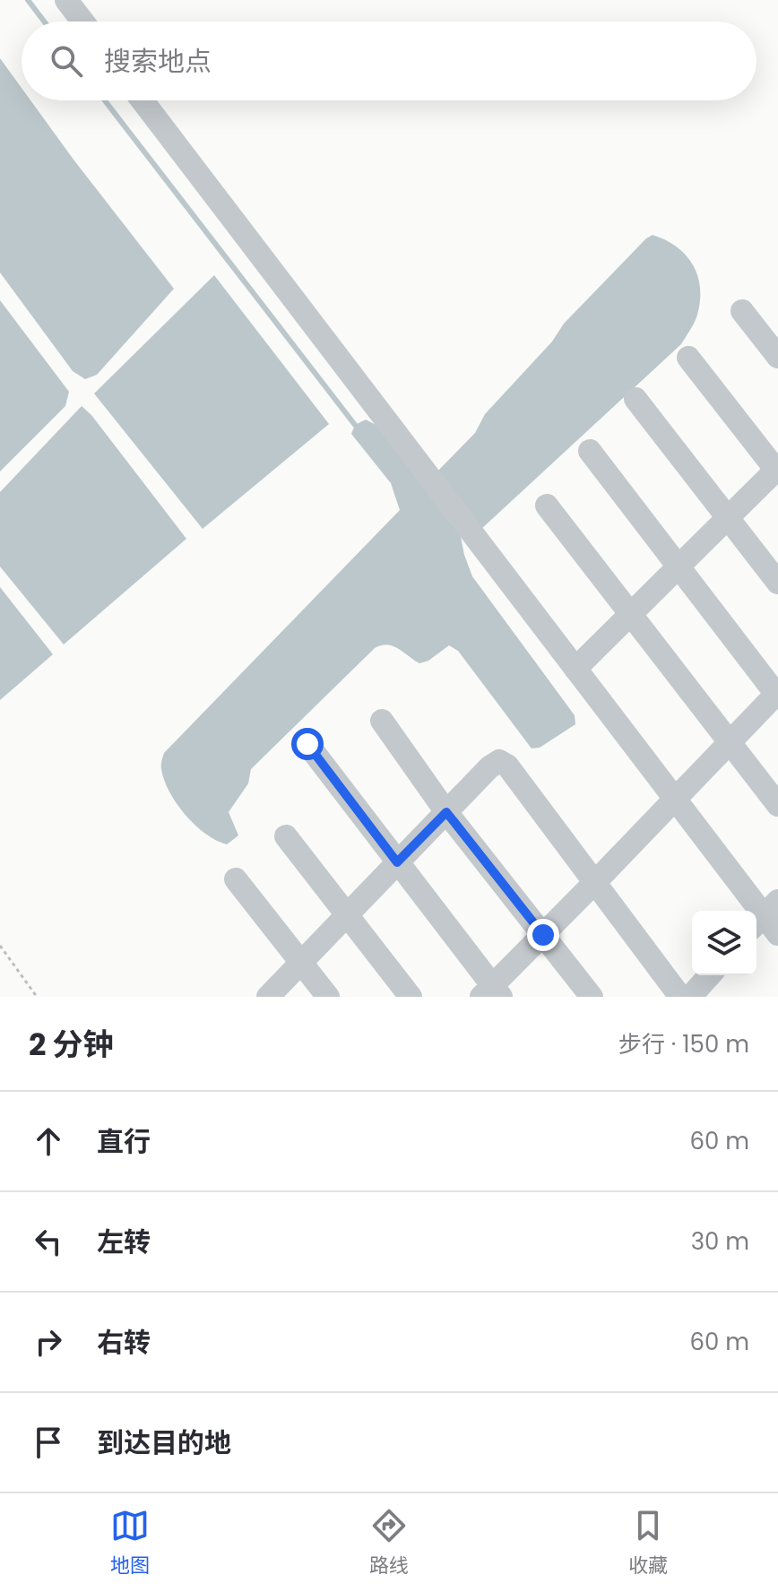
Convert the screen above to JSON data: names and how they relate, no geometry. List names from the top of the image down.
{
  "page": {
    "search": "搜索地点",
    "heading": ["2 分钟", "步行 · 150 m"],
    "list": [
      ["直行", "60 m"],
      ["左转", "30 m"],
      ["右转", "60 m"],
      "到达目的地"
    ],
    "nav": ["地图", "路线", "收藏"]
  }
}
